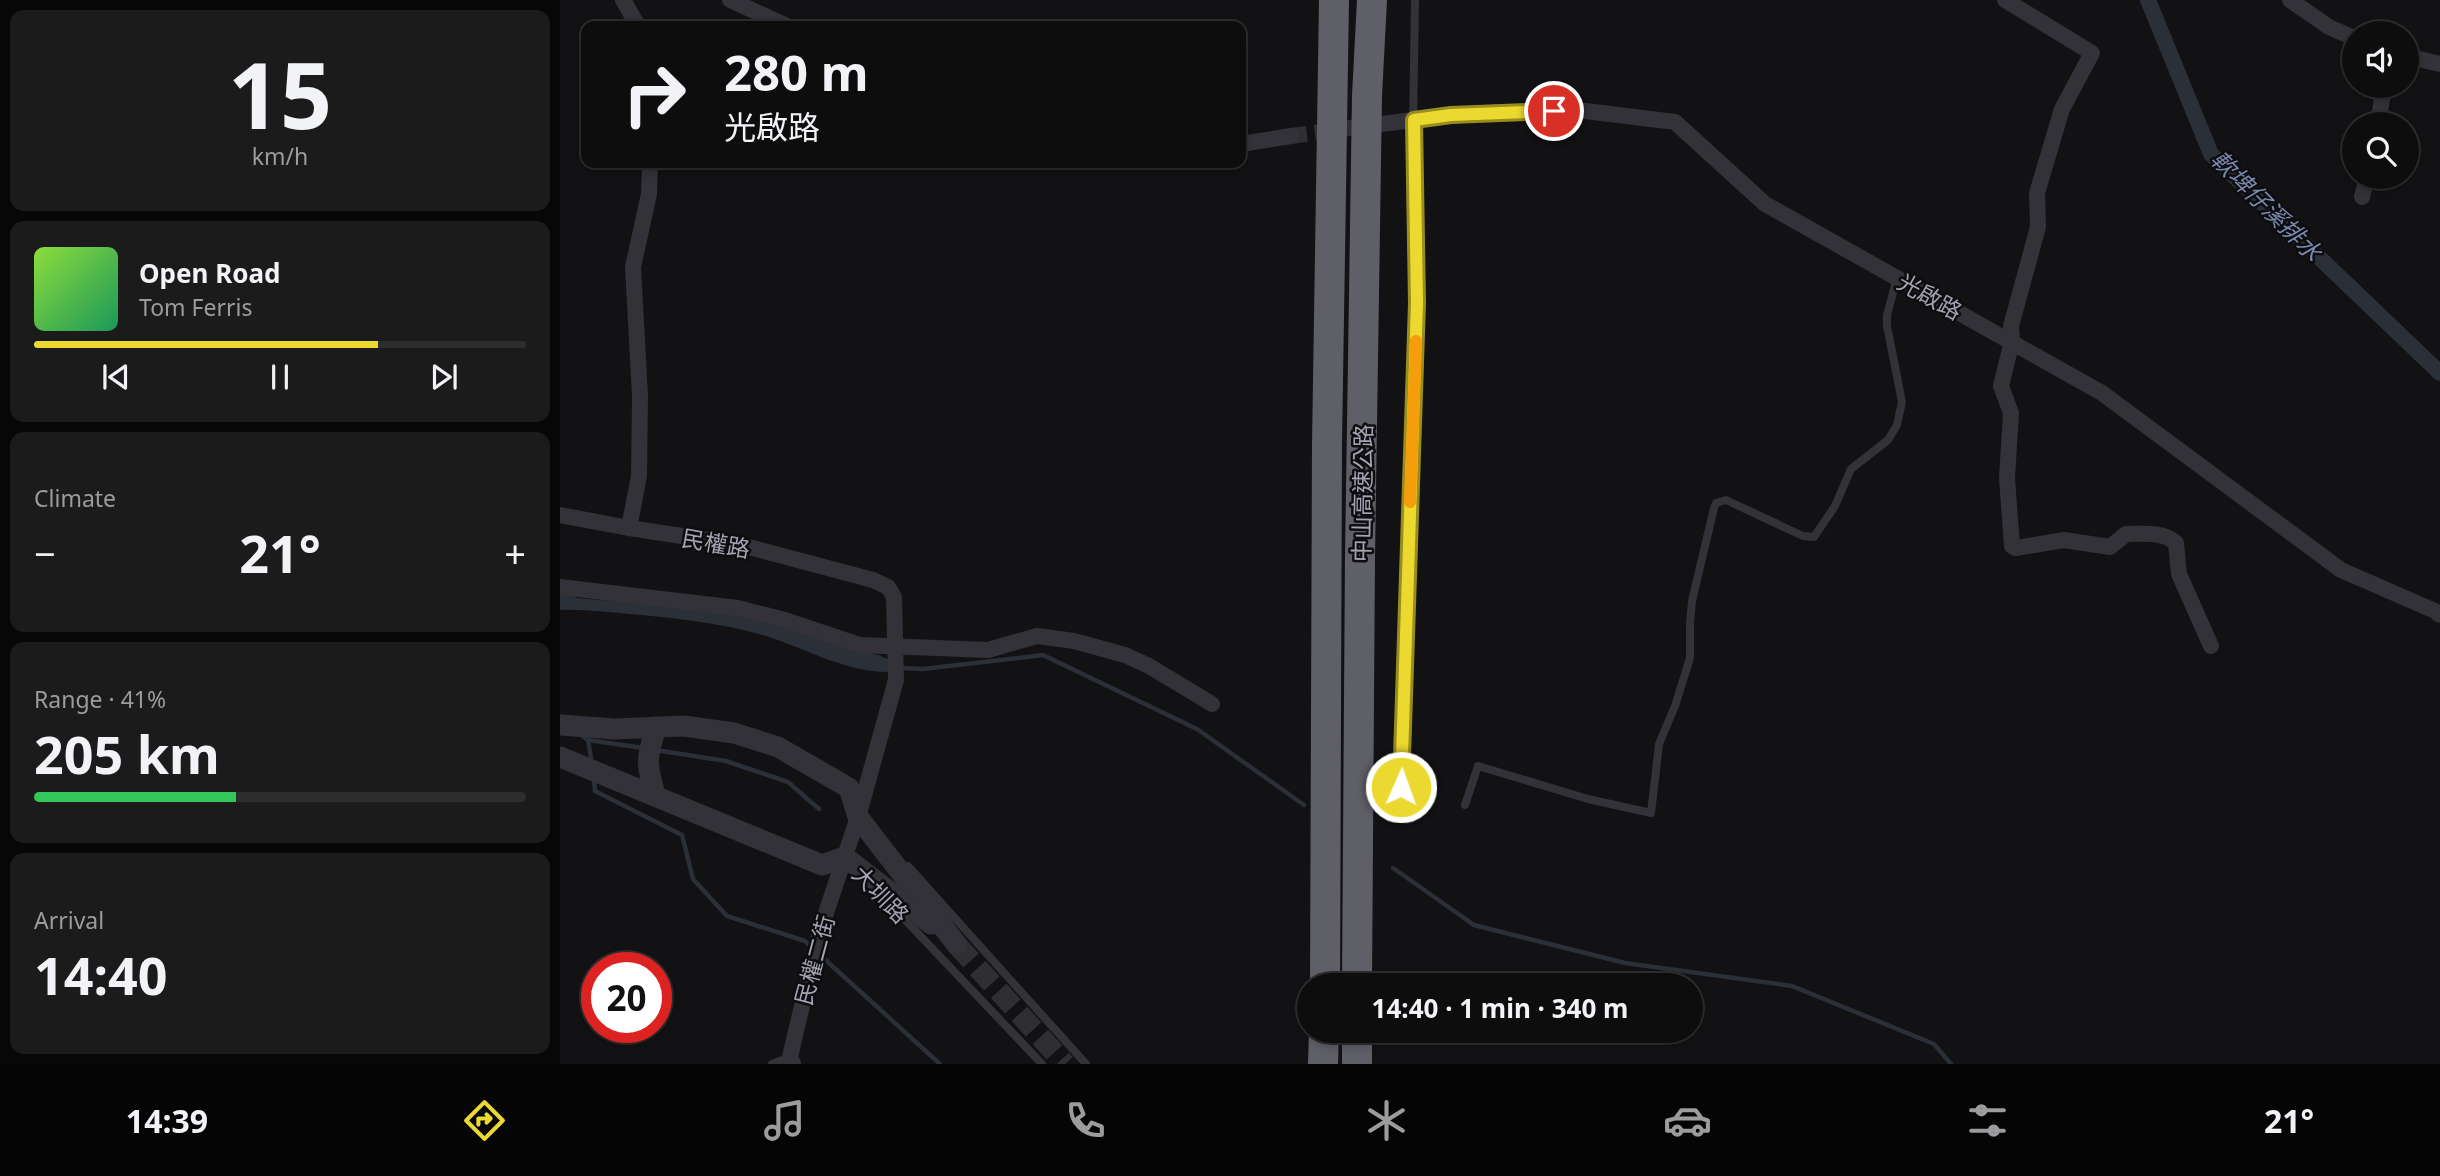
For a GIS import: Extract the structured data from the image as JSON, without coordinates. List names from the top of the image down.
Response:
{
  "streets": {
    "highway": ["中山高速公路"],
    "street": [
      "光啟路",
      "民權路",
      "大圳路",
      "民權二街"
    ]
  },
  "crossings": [
    ["民權路", "大圳路"],
    ["民權路", "民權二街"],
    ["大圳路", "民權二街"]
  ],
  "water": ["軟埤仔溪排水"],
  "page": {
    "tile": [
      ["15", "km/h"],
      "Climate",
      ["Range · 41%", "205 km"],
      ["Arrival", "14:40"]
    ],
    "turn": ["280 m", "光啟路"],
    "song": ["Open Road", "Tom Ferris"],
    "heat": ["−", "21°", "+"],
    "limit": "20",
    "trip": "14:40 · 1 min · 340 m",
    "tabs": ["14:39", "21°"]
  }
}
